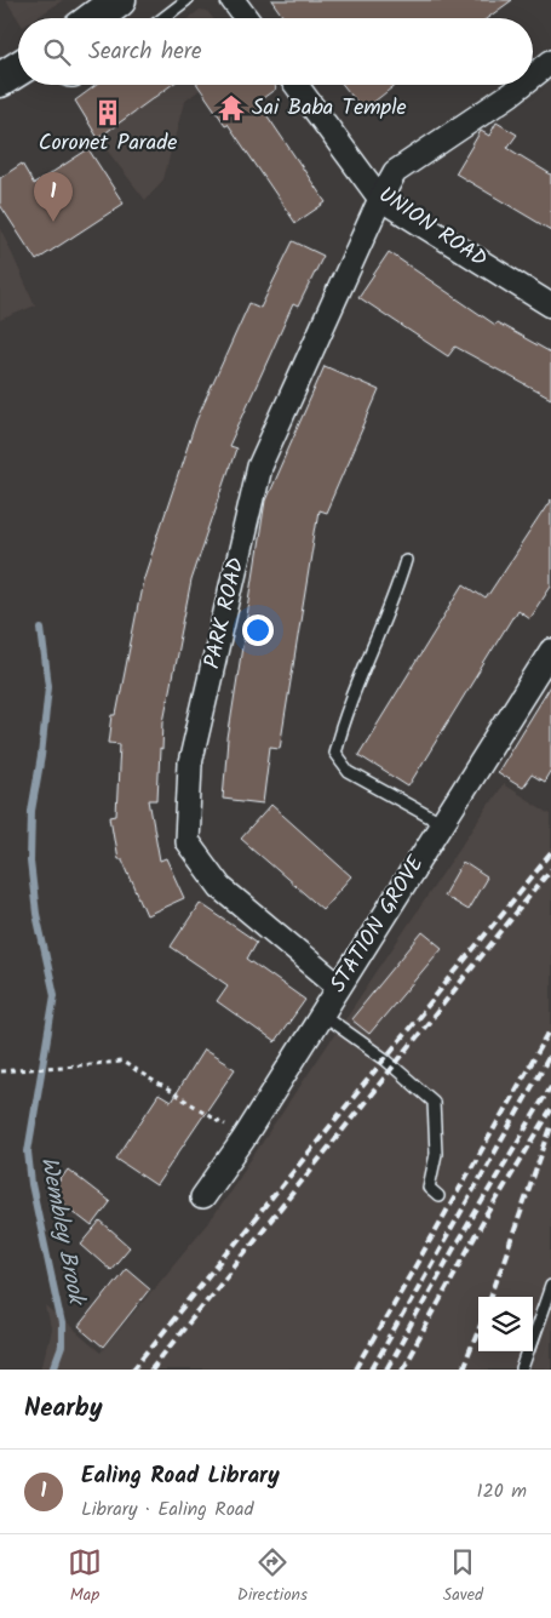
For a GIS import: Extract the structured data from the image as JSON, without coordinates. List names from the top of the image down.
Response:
{
  "streets": {
    "street": ["UNION ROAD", "PARK ROAD", "STATION GROVE"]
  },
  "crossings": [
    ["UNION ROAD", "PARK ROAD"],
    ["PARK ROAD", "STATION GROVE"]
  ],
  "water": ["Wembley Brook"],
  "places": {
    "temple": ["Sai Baba Temple"],
    "building": ["Coronet Parade"]
  },
  "page": {
    "search": "Search here",
    "pins": "1",
    "heading": "Nearby",
    "list": [
      {
        "mark": "1",
        "name": "Ealing Road Library",
        "note": "Library · Ealing Road",
        "value": "120 m"
      }
    ],
    "nav": ["Map", "Directions", "Saved"]
  }
}
